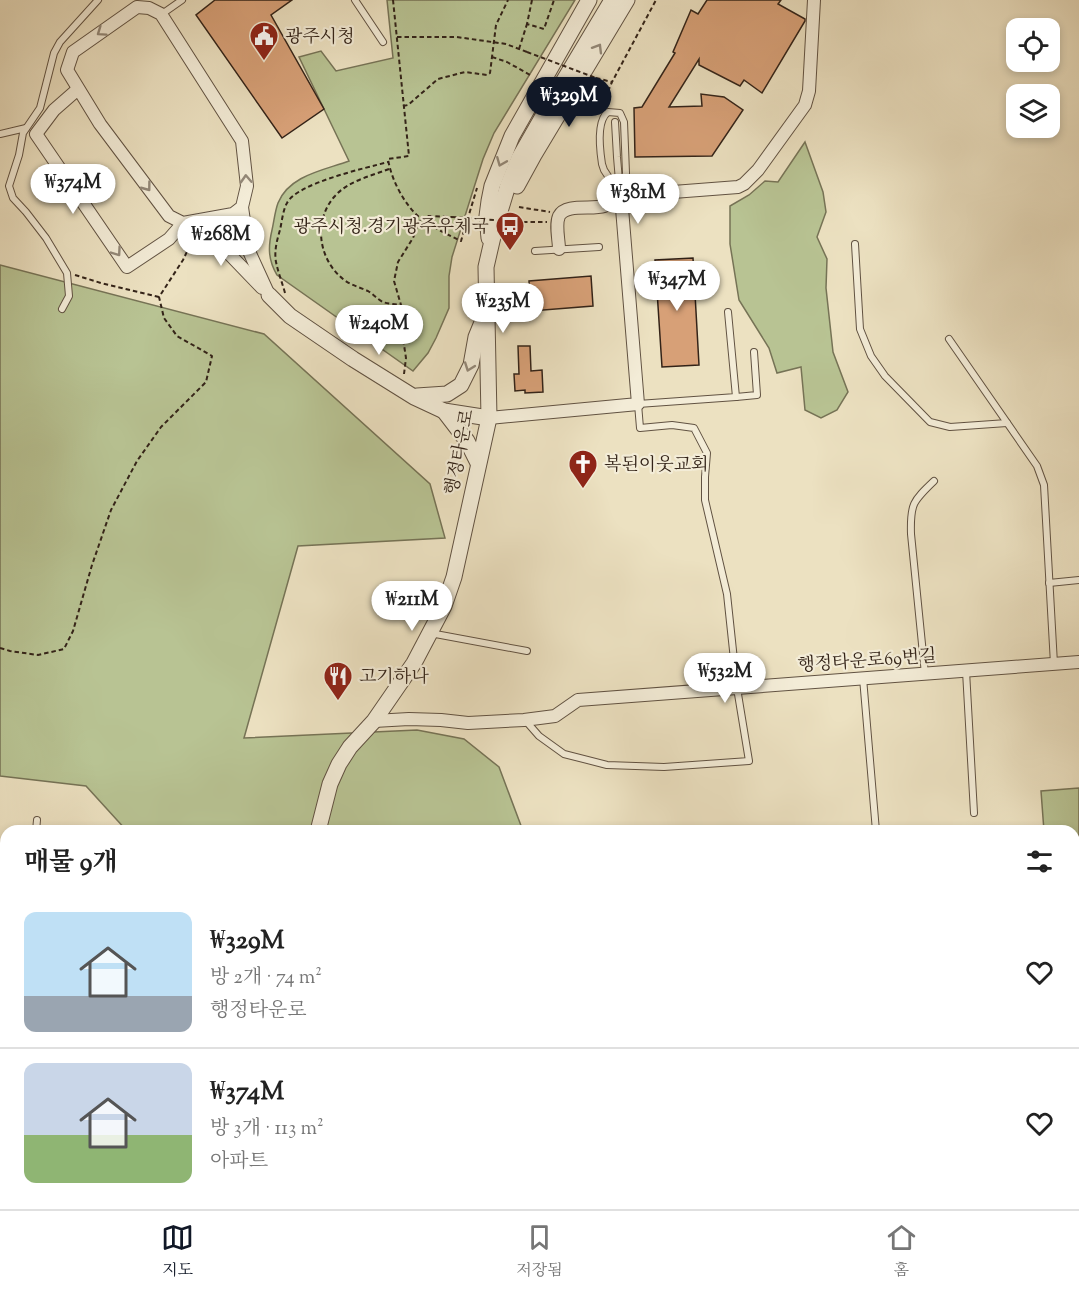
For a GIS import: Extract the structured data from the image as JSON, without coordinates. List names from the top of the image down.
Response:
{
  "streets": {
    "street": ["행정타운로", "행정타운로69번길"]
  },
  "crossings": [
    ["행정타운로", "행정타운로69번길"]
  ],
  "places": {
    "public building": ["광주시청"],
    "bus stop": ["광주시청.경기광주우체국"],
    "church": ["복된이웃교회"],
    "restaurant": ["고기하나"]
  },
  "page": {
    "price": [
      "₩329M",
      "₩374M",
      "₩381M",
      "₩268M",
      "₩347M",
      "₩235M",
      "₩240M",
      "₩211M",
      "₩532M"
    ],
    "heading": "매물 9개",
    "list": [
      {
        "name": "₩329M",
        "note": "방 2개 · 74 m² · 행정타운로"
      },
      {
        "name": "₩374M",
        "note": "방 3개 · 113 m² · 아파트"
      }
    ],
    "tabs": ["지도", "저장됨", "홈"]
  }
}
